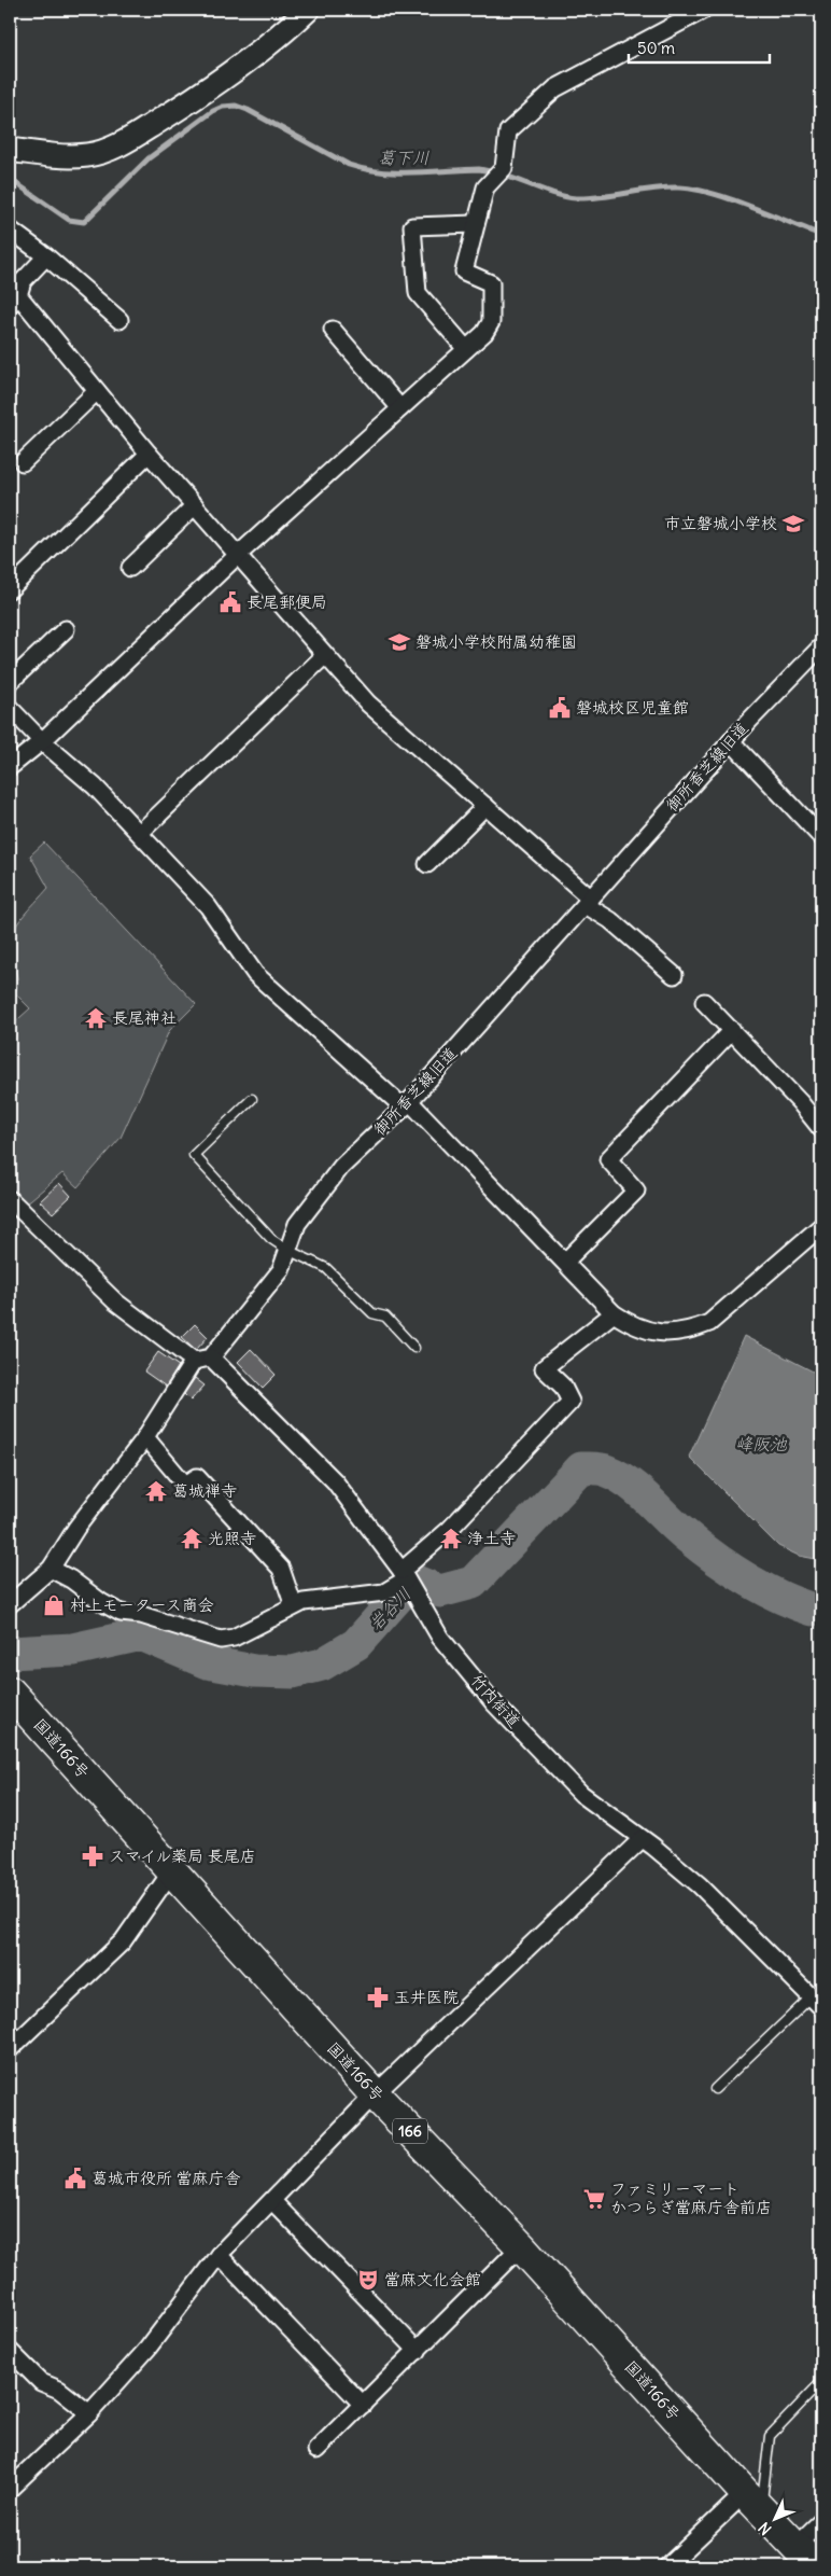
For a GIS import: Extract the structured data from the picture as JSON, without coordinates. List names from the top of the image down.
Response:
{
  "streets": {
    "highway": ["国道166号", "166"],
    "street": ["御所香芝線旧道", "竹内街道"]
  },
  "crossings": [
    ["御所香芝線旧道", "竹内街道"]
  ],
  "water": ["葛下川", "峰阪池", "岩谷川"],
  "places": {
    "school or university": ["市立磐城小学校", "磐城小学校附属幼稚園"],
    "public building": ["長尾郵便局", "磐城校区児童館", "葛城市役所 當麻庁舎"],
    "temple": [
      "長尾神社",
      "葛城禅寺",
      "光照寺",
      "浄土寺"
    ],
    "shop": ["村上モータース商会"],
    "pharmacy": ["スマイル薬局 長尾店", "玉井医院"],
    "supermarket": ["ファミリーマート かつらぎ當麻庁舎前店"],
    "theatre": ["當麻文化会館"]
  },
  "scale_bar": "50 m",
  "north": "bottom left"
}
